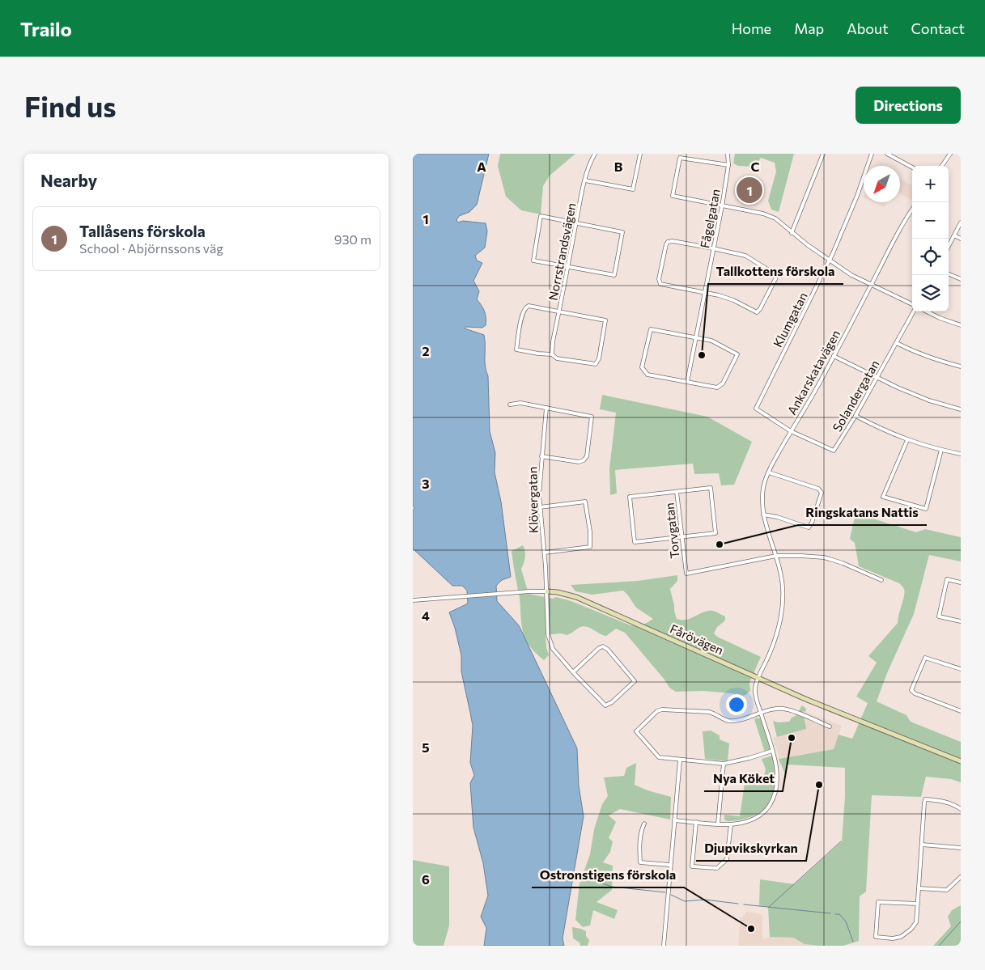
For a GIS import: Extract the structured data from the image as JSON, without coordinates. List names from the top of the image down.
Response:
{
  "streets": {
    "street": [
      "Fågelgatan",
      "Norrstrandsvägen",
      "Klumgatan",
      "Ankarskatavägen",
      "Solandergatan",
      "Klövergatan",
      "Torvgatan",
      "Fårövägen"
    ]
  },
  "crossings": [
    ["Klumgatan", "Ankarskatavägen"],
    ["Klumgatan", "Solandergatan"],
    ["Ankarskatavägen", "Solandergatan"],
    ["Ankarskatavägen", "Torvgatan"],
    ["Ankarskatavägen", "Fårövägen"],
    ["Klövergatan", "Fårövägen"]
  ],
  "places": [
    "Tallkottens förskola",
    "Ringskatans Nattis",
    "Nya Köket",
    "Djupvikskyrkan",
    "Ostronstigens förskola"
  ],
  "north": "bottom left",
  "page": {
    "header": "Trailo",
    "nav": [
      "Home",
      "Map",
      "About",
      "Contact"
    ],
    "buttons": "Directions",
    "title": "Find us",
    "heading": "Nearby",
    "map_buttons": ["+", "−"],
    "pins": "1",
    "list": [
      {
        "mark": "1",
        "name": "Tallåsens förskola",
        "note": "School · Abjörnssons väg",
        "value": "930 m"
      }
    ]
  },
  "grid": {
    "columns": ["A", "B", "C"],
    "rows": [
      "1",
      "2",
      "3",
      "4",
      "5",
      "6"
    ]
  }
}
